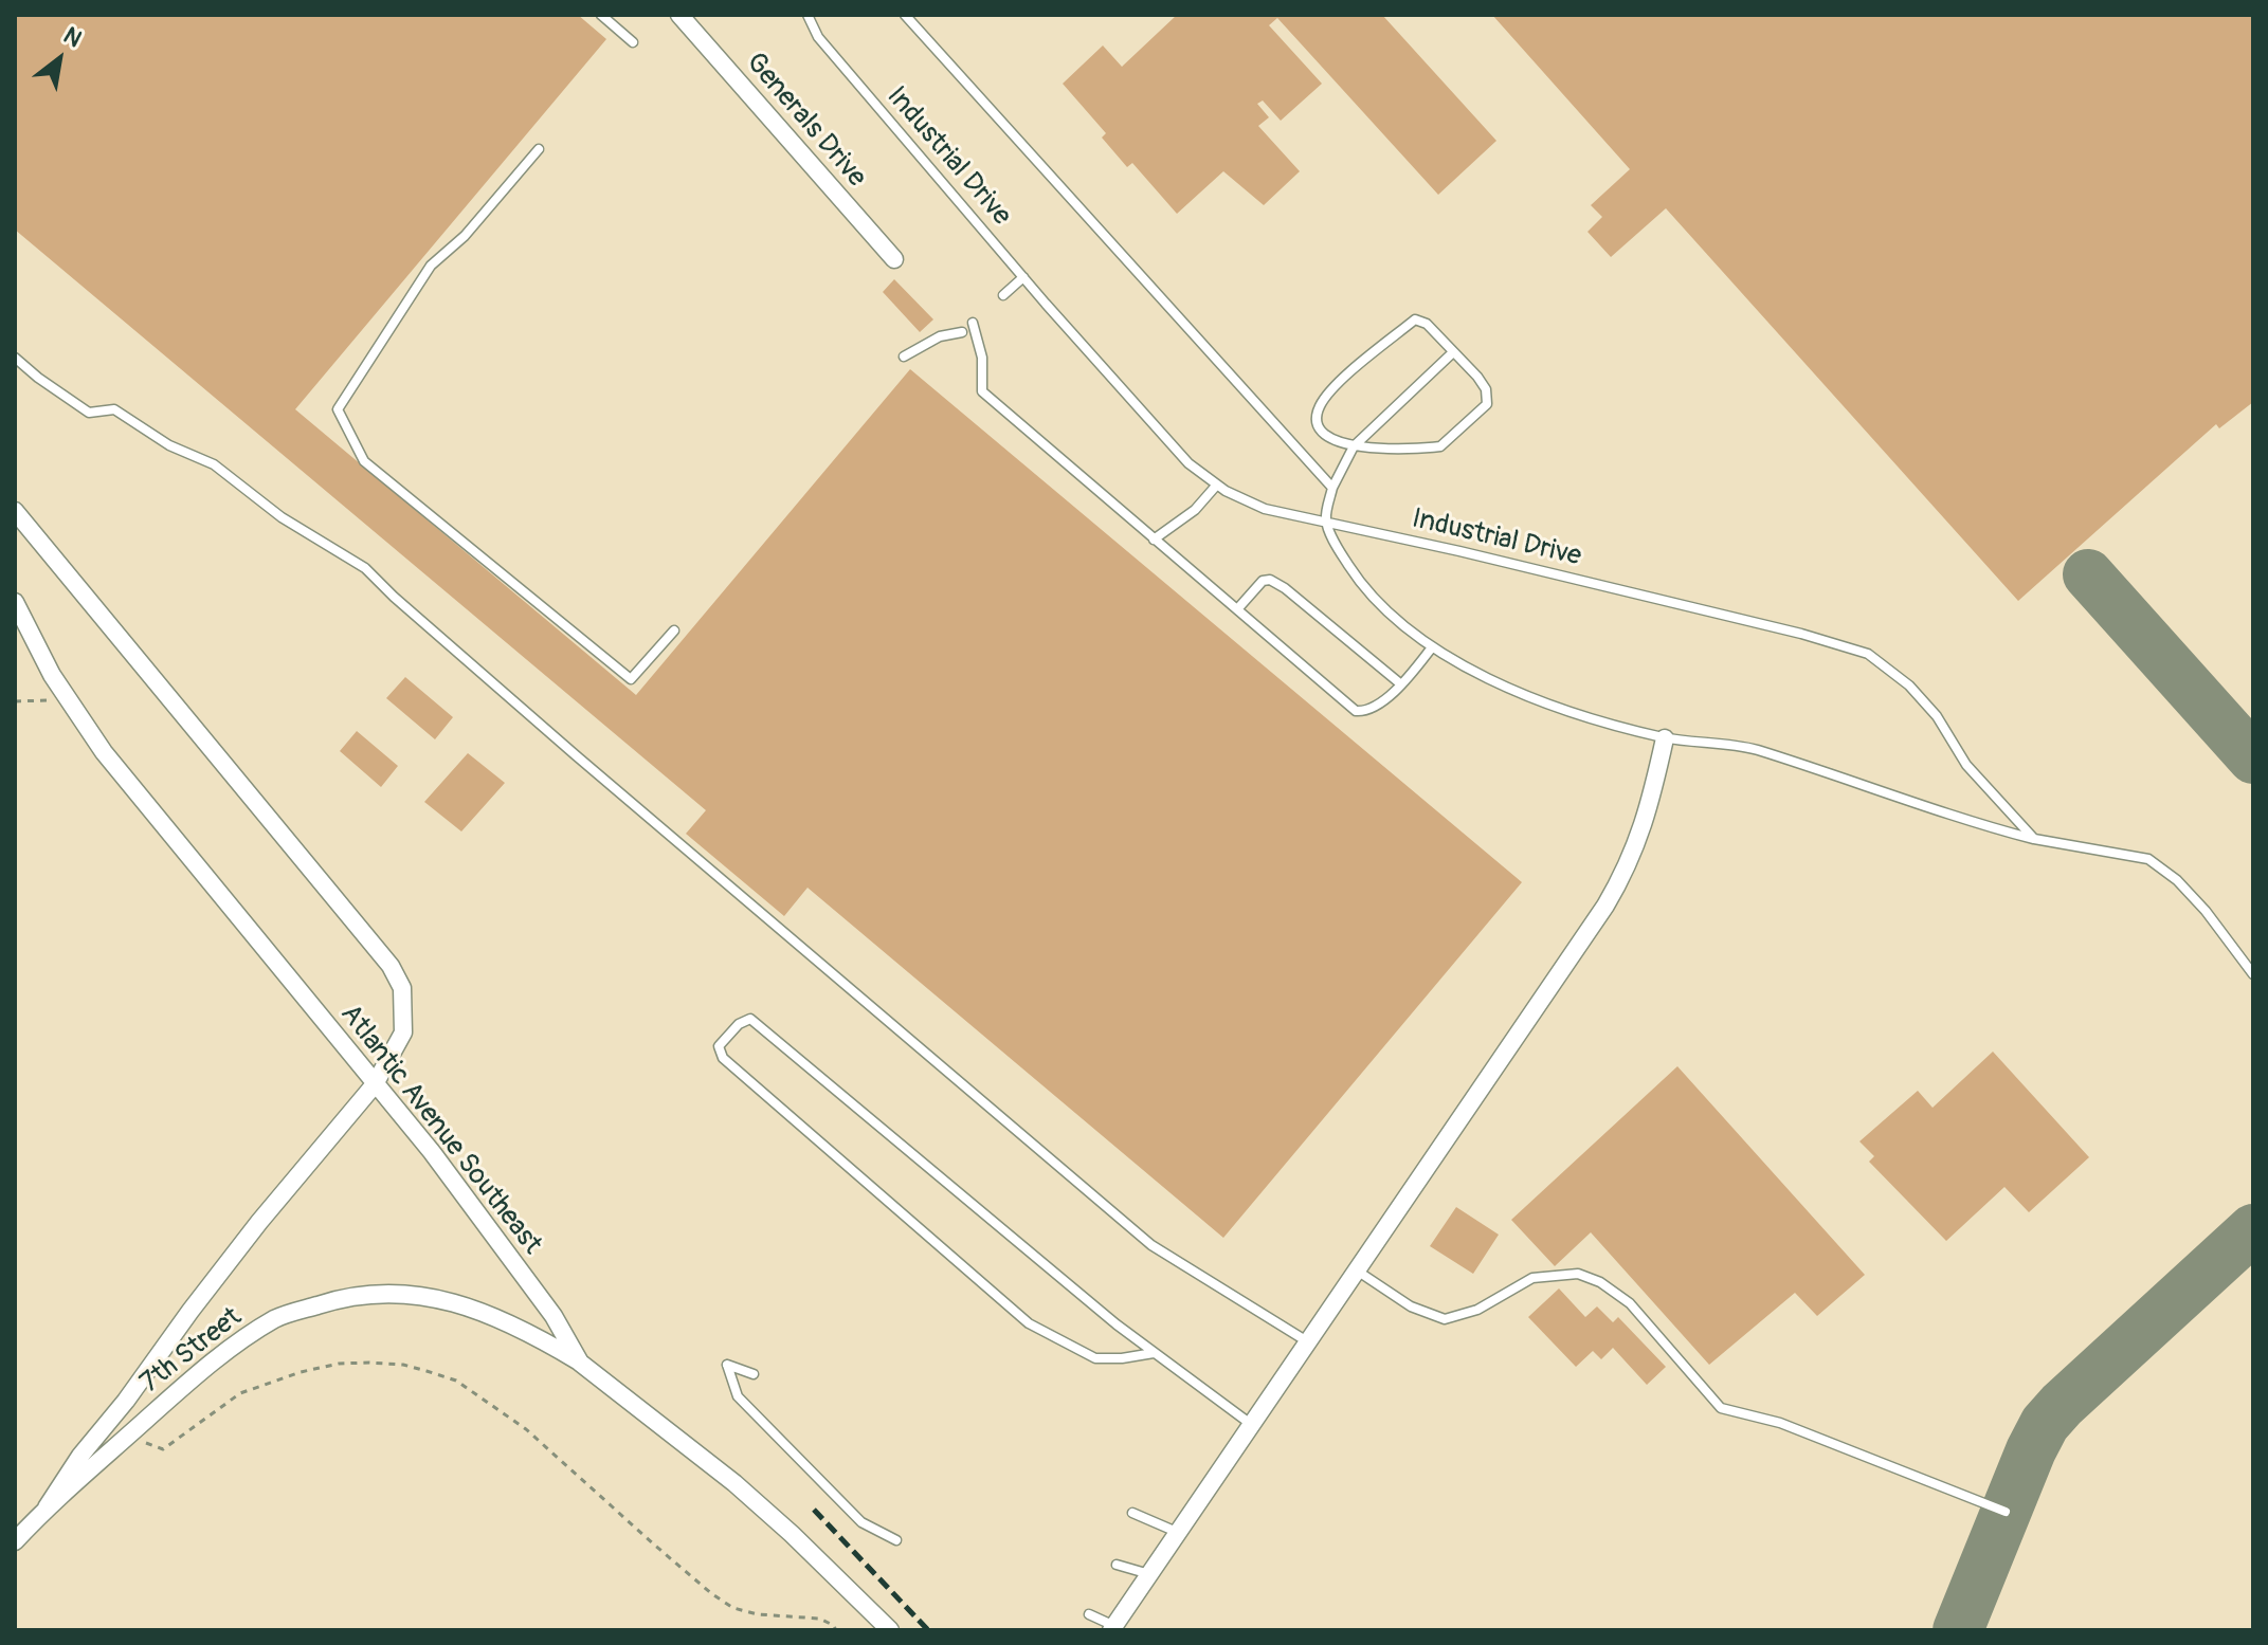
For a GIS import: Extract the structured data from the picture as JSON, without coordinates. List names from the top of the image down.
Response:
{
  "streets": {
    "street": ["Generals Drive", "Atlantic Avenue Southeast", "7th Street"],
    "lane": ["Industrial Drive"]
  },
  "crossings": [
    ["Atlantic Avenue Southeast", "7th Street"]
  ],
  "north": "top right"
}
